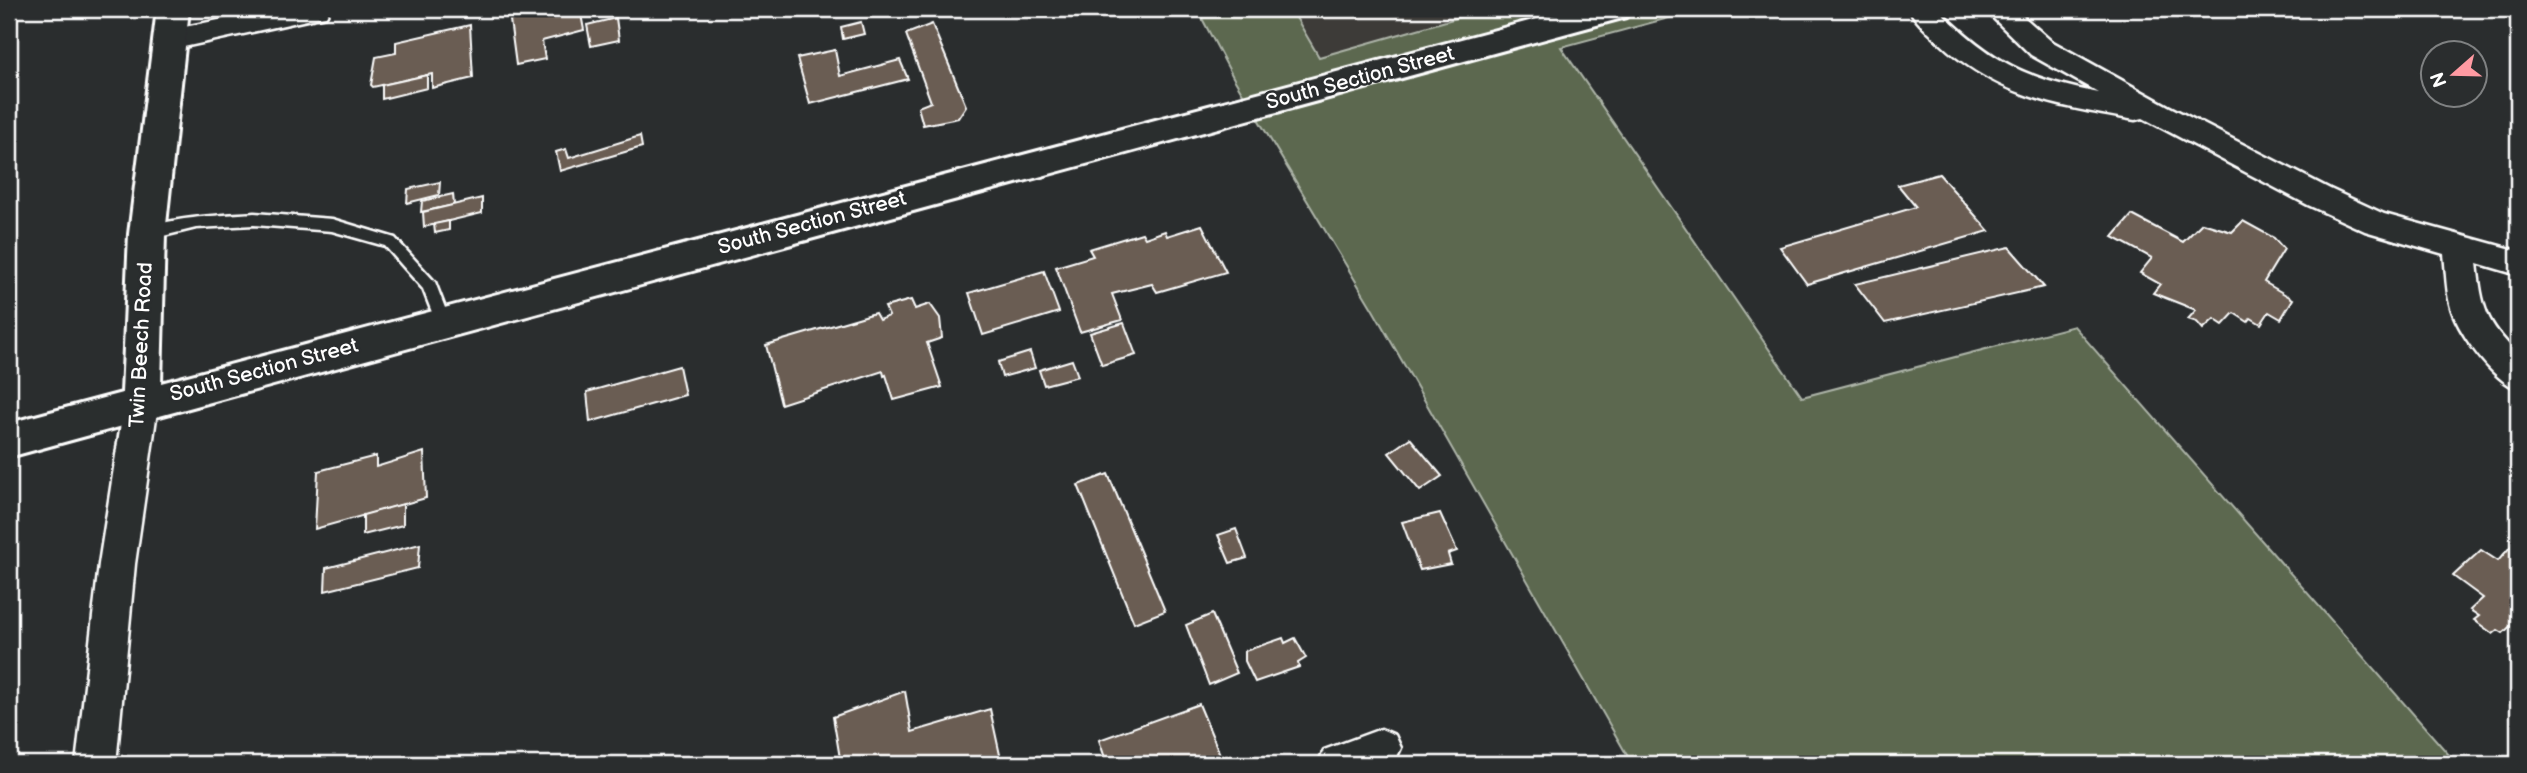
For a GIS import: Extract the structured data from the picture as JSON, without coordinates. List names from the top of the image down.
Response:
{
  "streets": {
    "street": ["South Section Street", "Twin Beech Road"]
  },
  "crossings": [
    ["South Section Street", "Twin Beech Road"]
  ],
  "north": "left"
}
